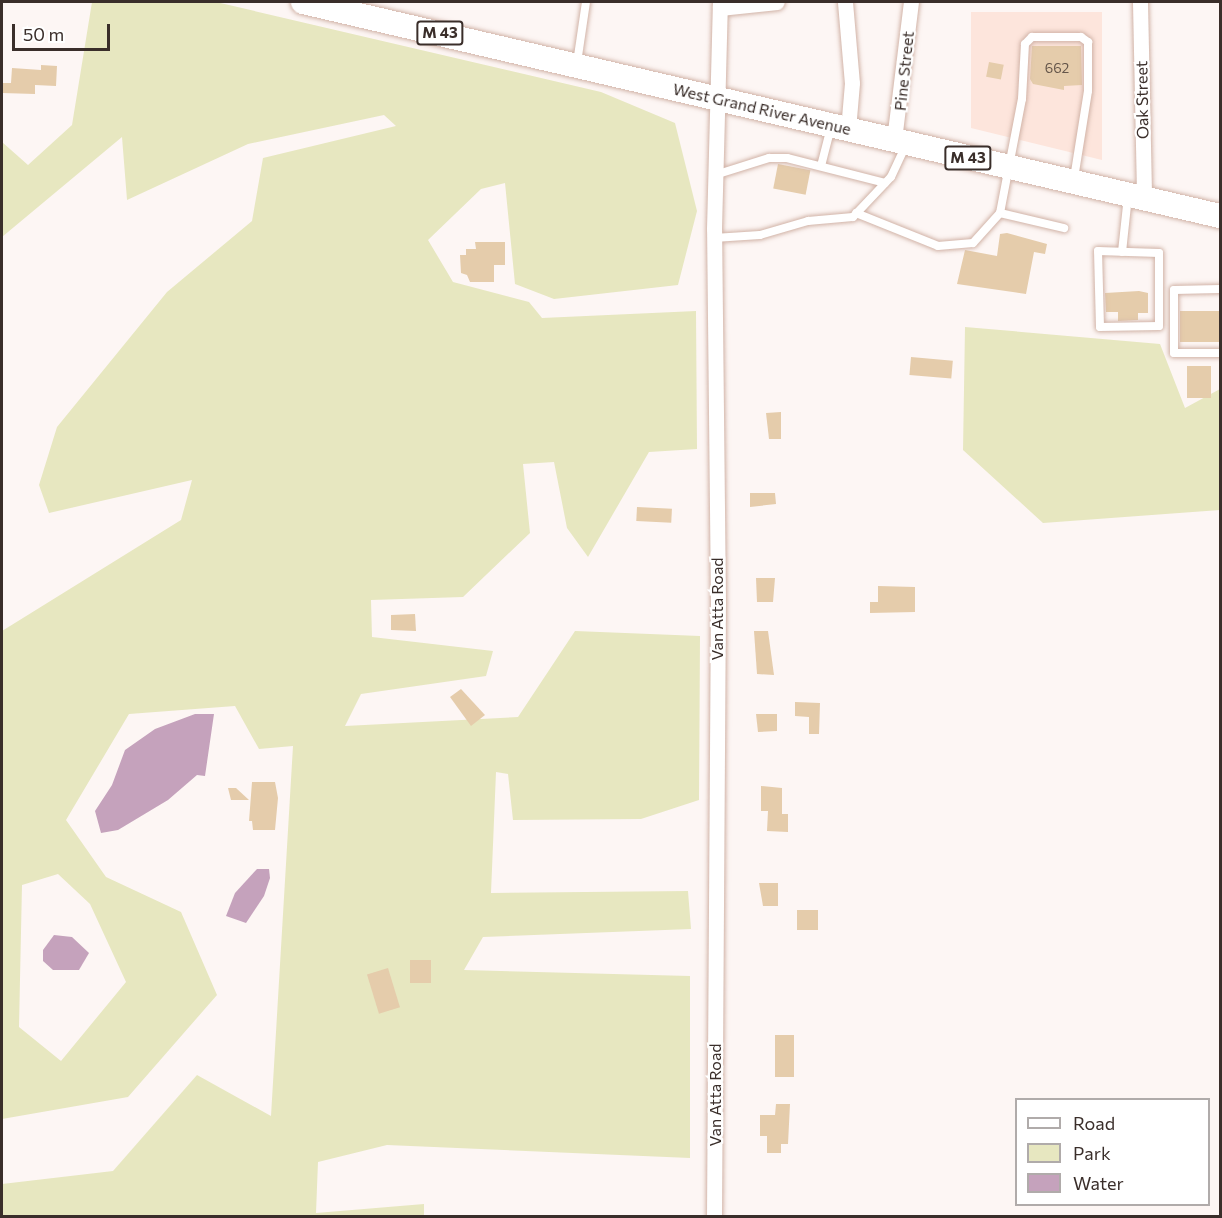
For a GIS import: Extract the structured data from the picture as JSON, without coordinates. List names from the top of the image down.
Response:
{
  "streets": {
    "main road": ["M 43", "West Grand River Avenue"],
    "street": ["Pine Street", "Oak Street", "Van Atta Road"]
  },
  "crossings": [
    ["Pine Street", "West Grand River Avenue"],
    ["Oak Street", "West Grand River Avenue"],
    ["West Grand River Avenue", "Van Atta Road"]
  ],
  "house_numbers": ["662"],
  "legend": ["Road", "Park", "Water"],
  "scale_bar": "50 m"
}
